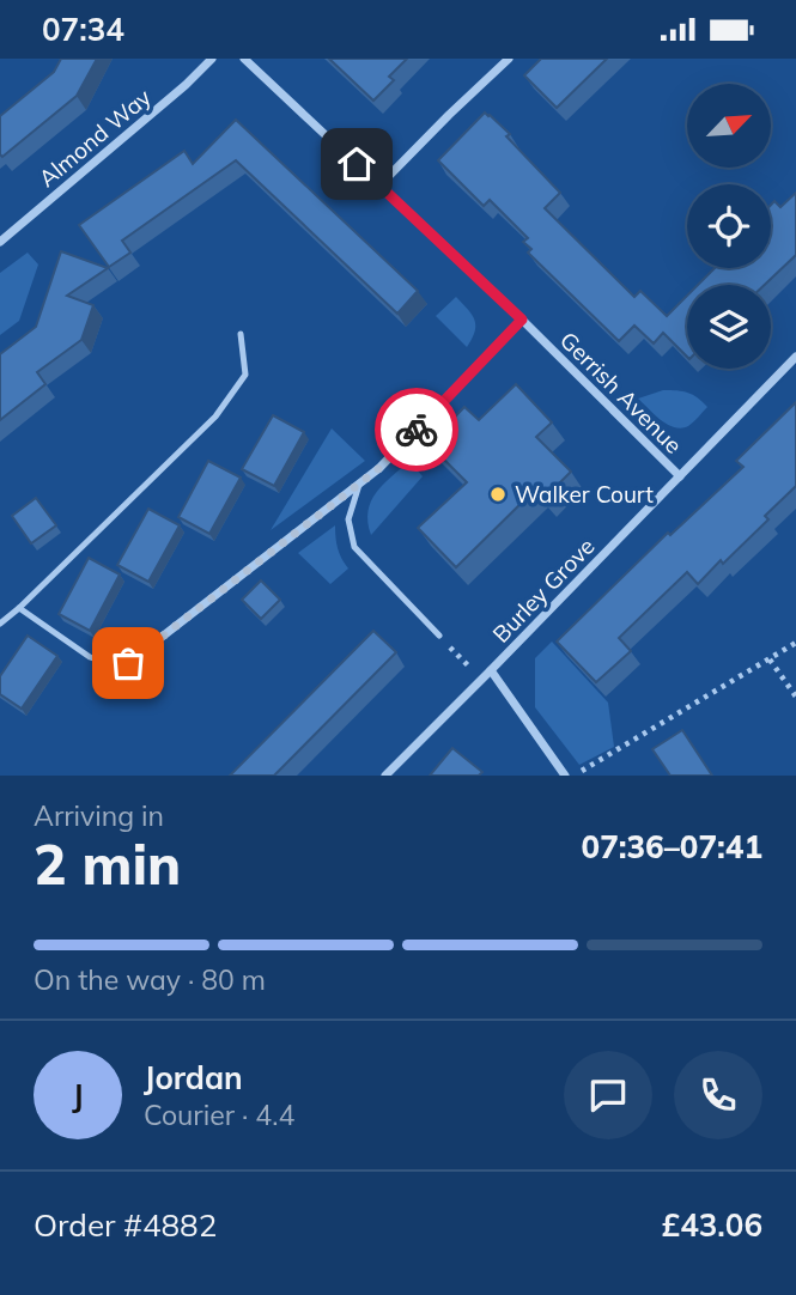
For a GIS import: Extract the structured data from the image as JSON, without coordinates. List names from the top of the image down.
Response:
{
  "streets": {
    "street": ["Almond Way", "Gerrish Avenue", "Burley Grove"]
  },
  "crossings": [
    ["Gerrish Avenue", "Burley Grove"]
  ],
  "places": ["Walker Court"],
  "north": "top right",
  "page": {
    "status": "07:34",
    "heading": ["2 min", "Arriving in", "07:36–07:41"],
    "panel": [
      "Jordan",
      "Courier · 4.4",
      "Order #4882",
      "£43.06"
    ],
    "bar": "On the way · 80 m",
    "round": "J"
  }
}
